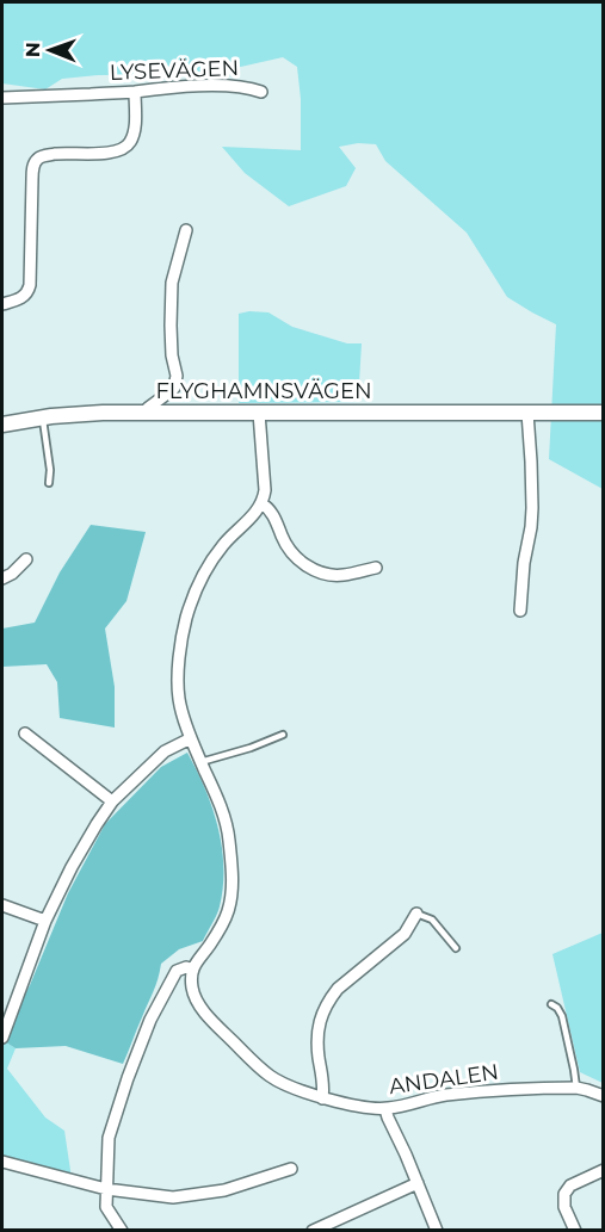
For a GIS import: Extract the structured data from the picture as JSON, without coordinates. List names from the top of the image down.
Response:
{
  "streets": {
    "street": ["LYSEVÄGEN", "FLYGHAMNSVÄGEN", "ANDALEN"]
  },
  "north": "left"
}
